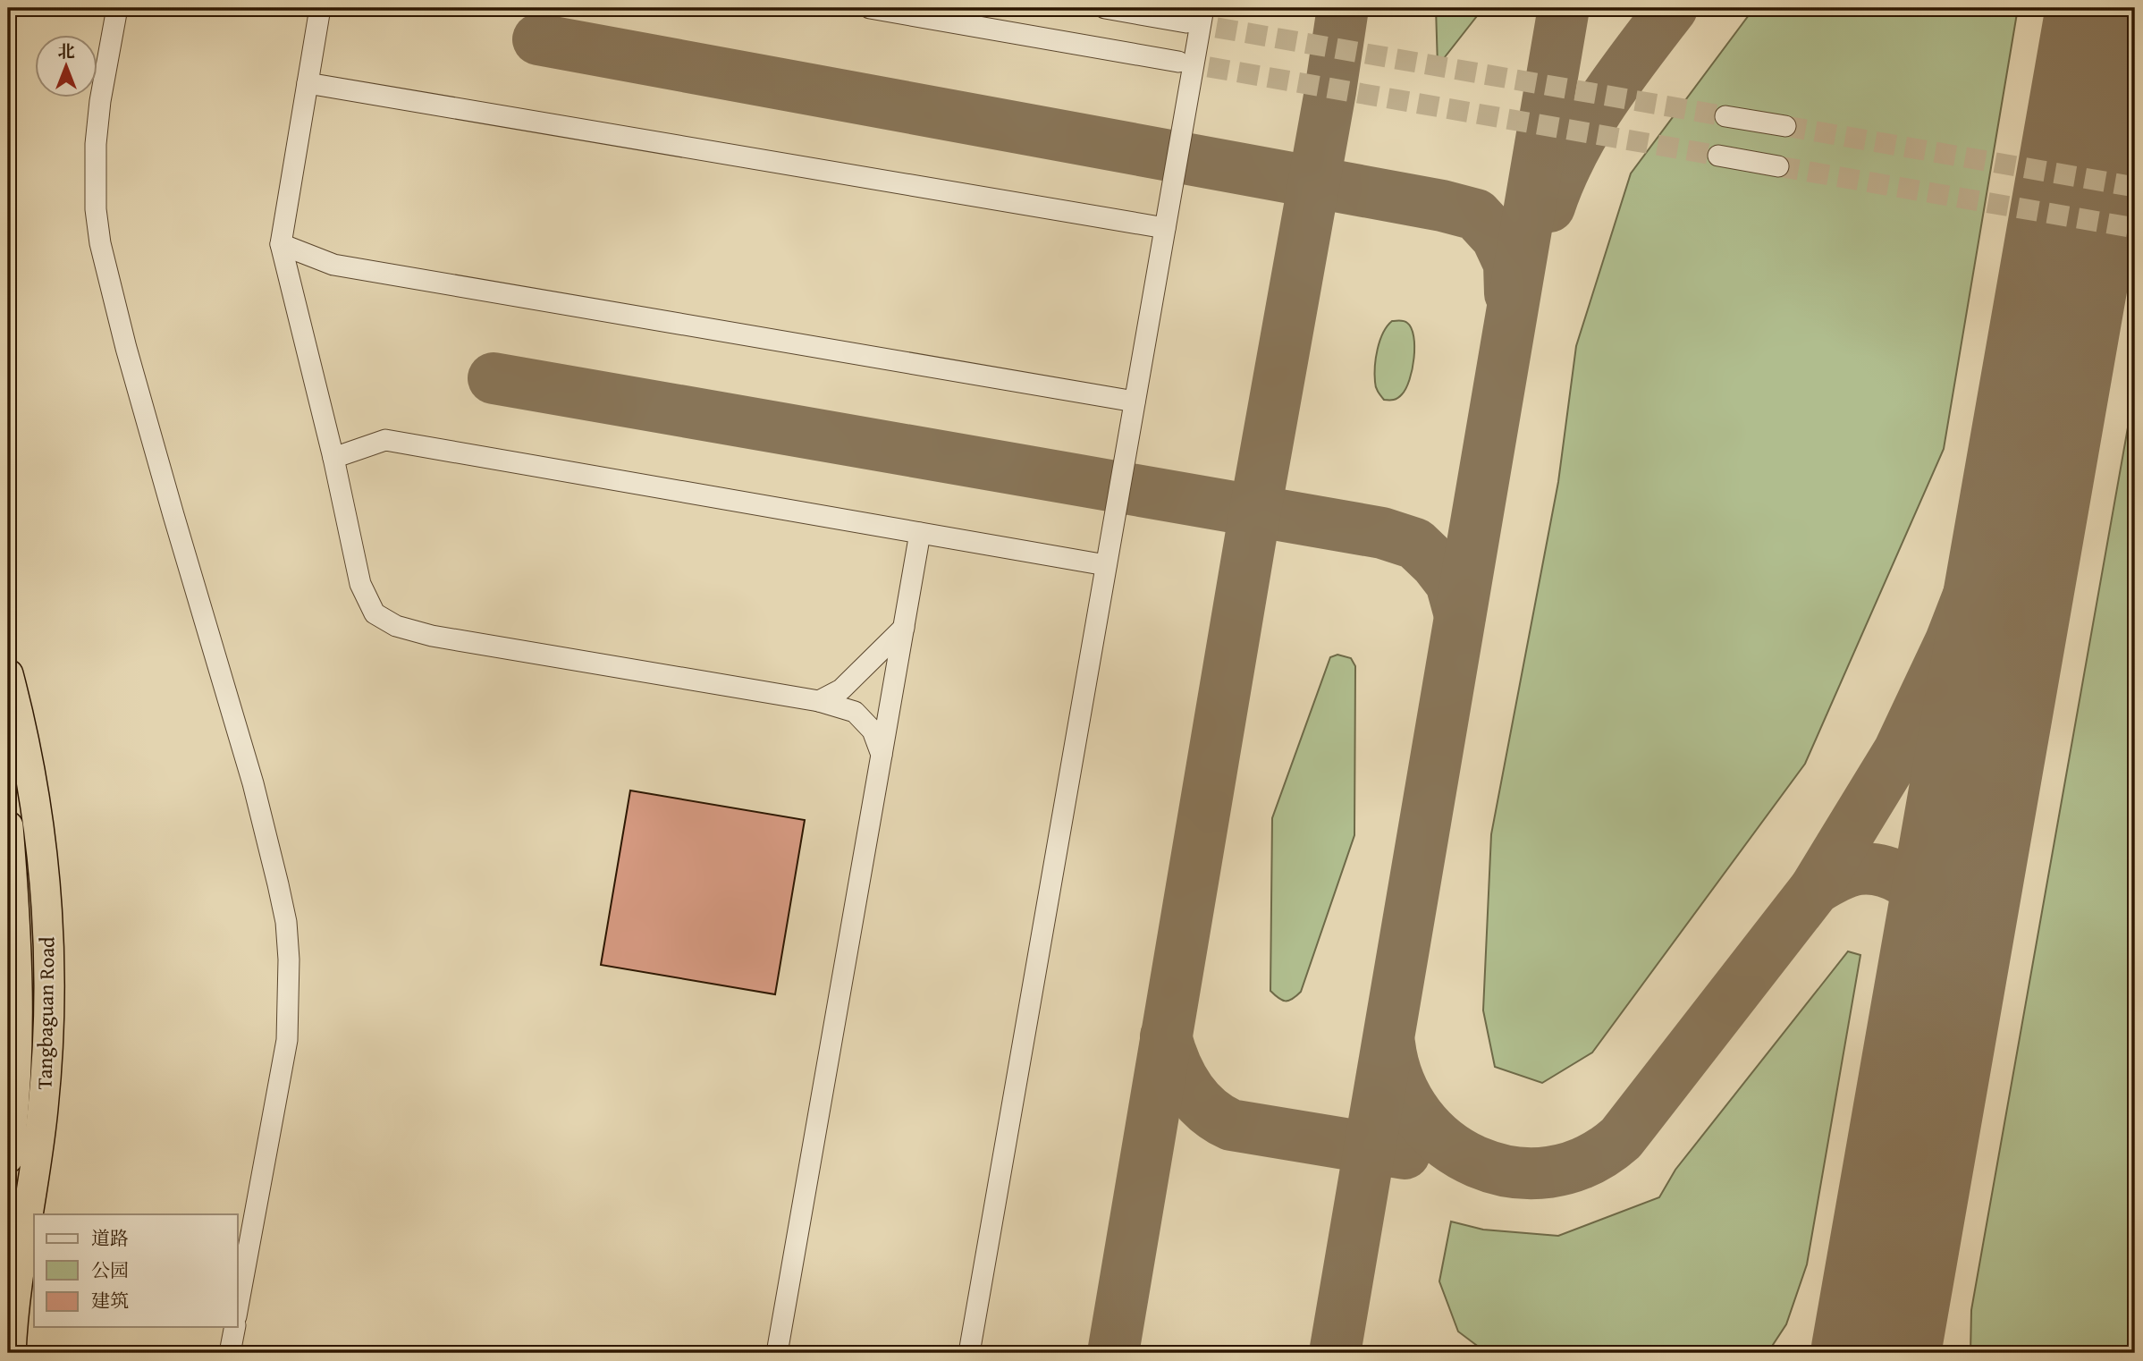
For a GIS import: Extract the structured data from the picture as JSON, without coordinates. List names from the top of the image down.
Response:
{
  "streets": {
    "highway": ["Tangbaguan Road"]
  },
  "legend": ["道路", "公园", "建筑"],
  "north": "top"
}
